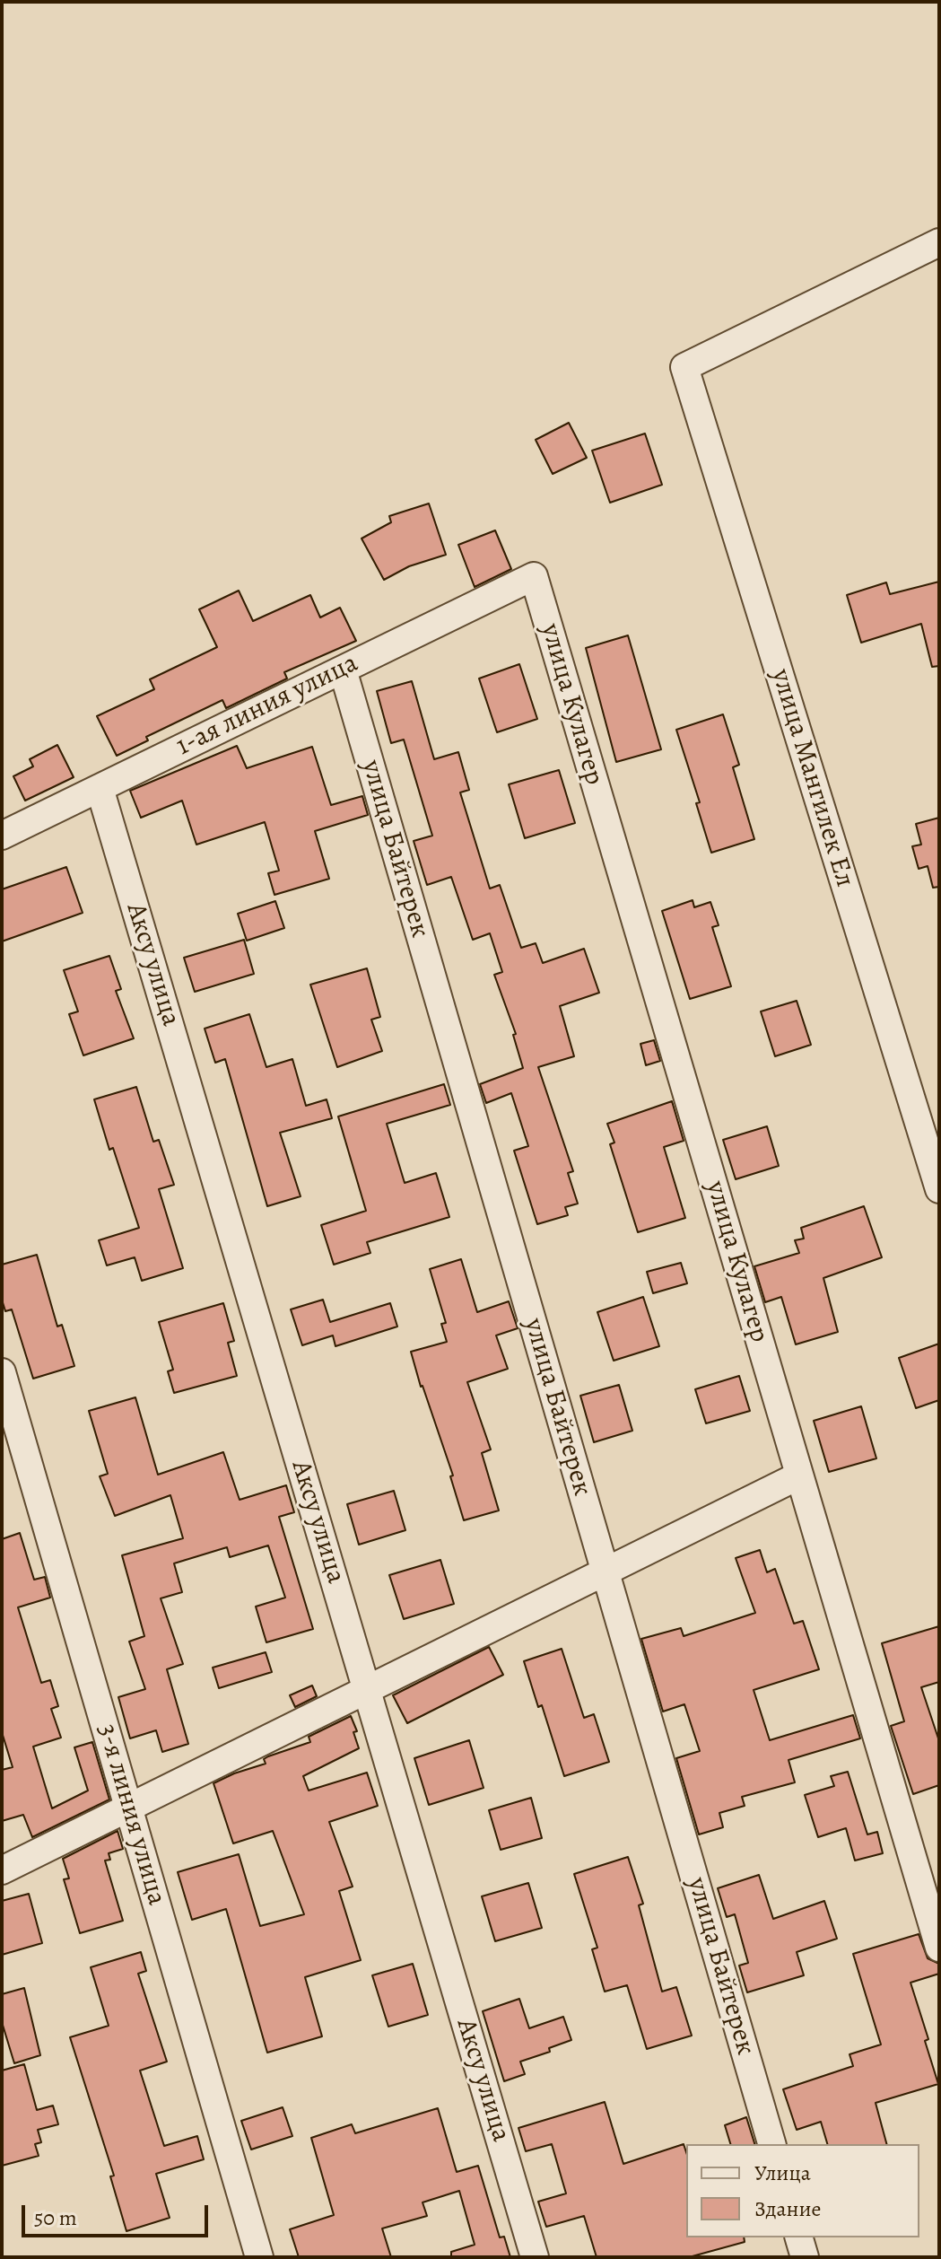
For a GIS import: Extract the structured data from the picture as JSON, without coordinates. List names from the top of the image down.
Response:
{
  "streets": {
    "street": [
      "улица Кулагер",
      "1-ая линия улица",
      "улица Мангилек Ел",
      "улица Байтерек",
      "Аксу улица",
      "3-я линия улица"
    ]
  },
  "crossings": [
    ["улица Кулагер", "1-ая линия улица"],
    ["1-ая линия улица", "улица Байтерек"],
    ["1-ая линия улица", "Аксу улица"]
  ],
  "legend": ["Улица", "Здание"],
  "scale_bar": "50 m"
}
